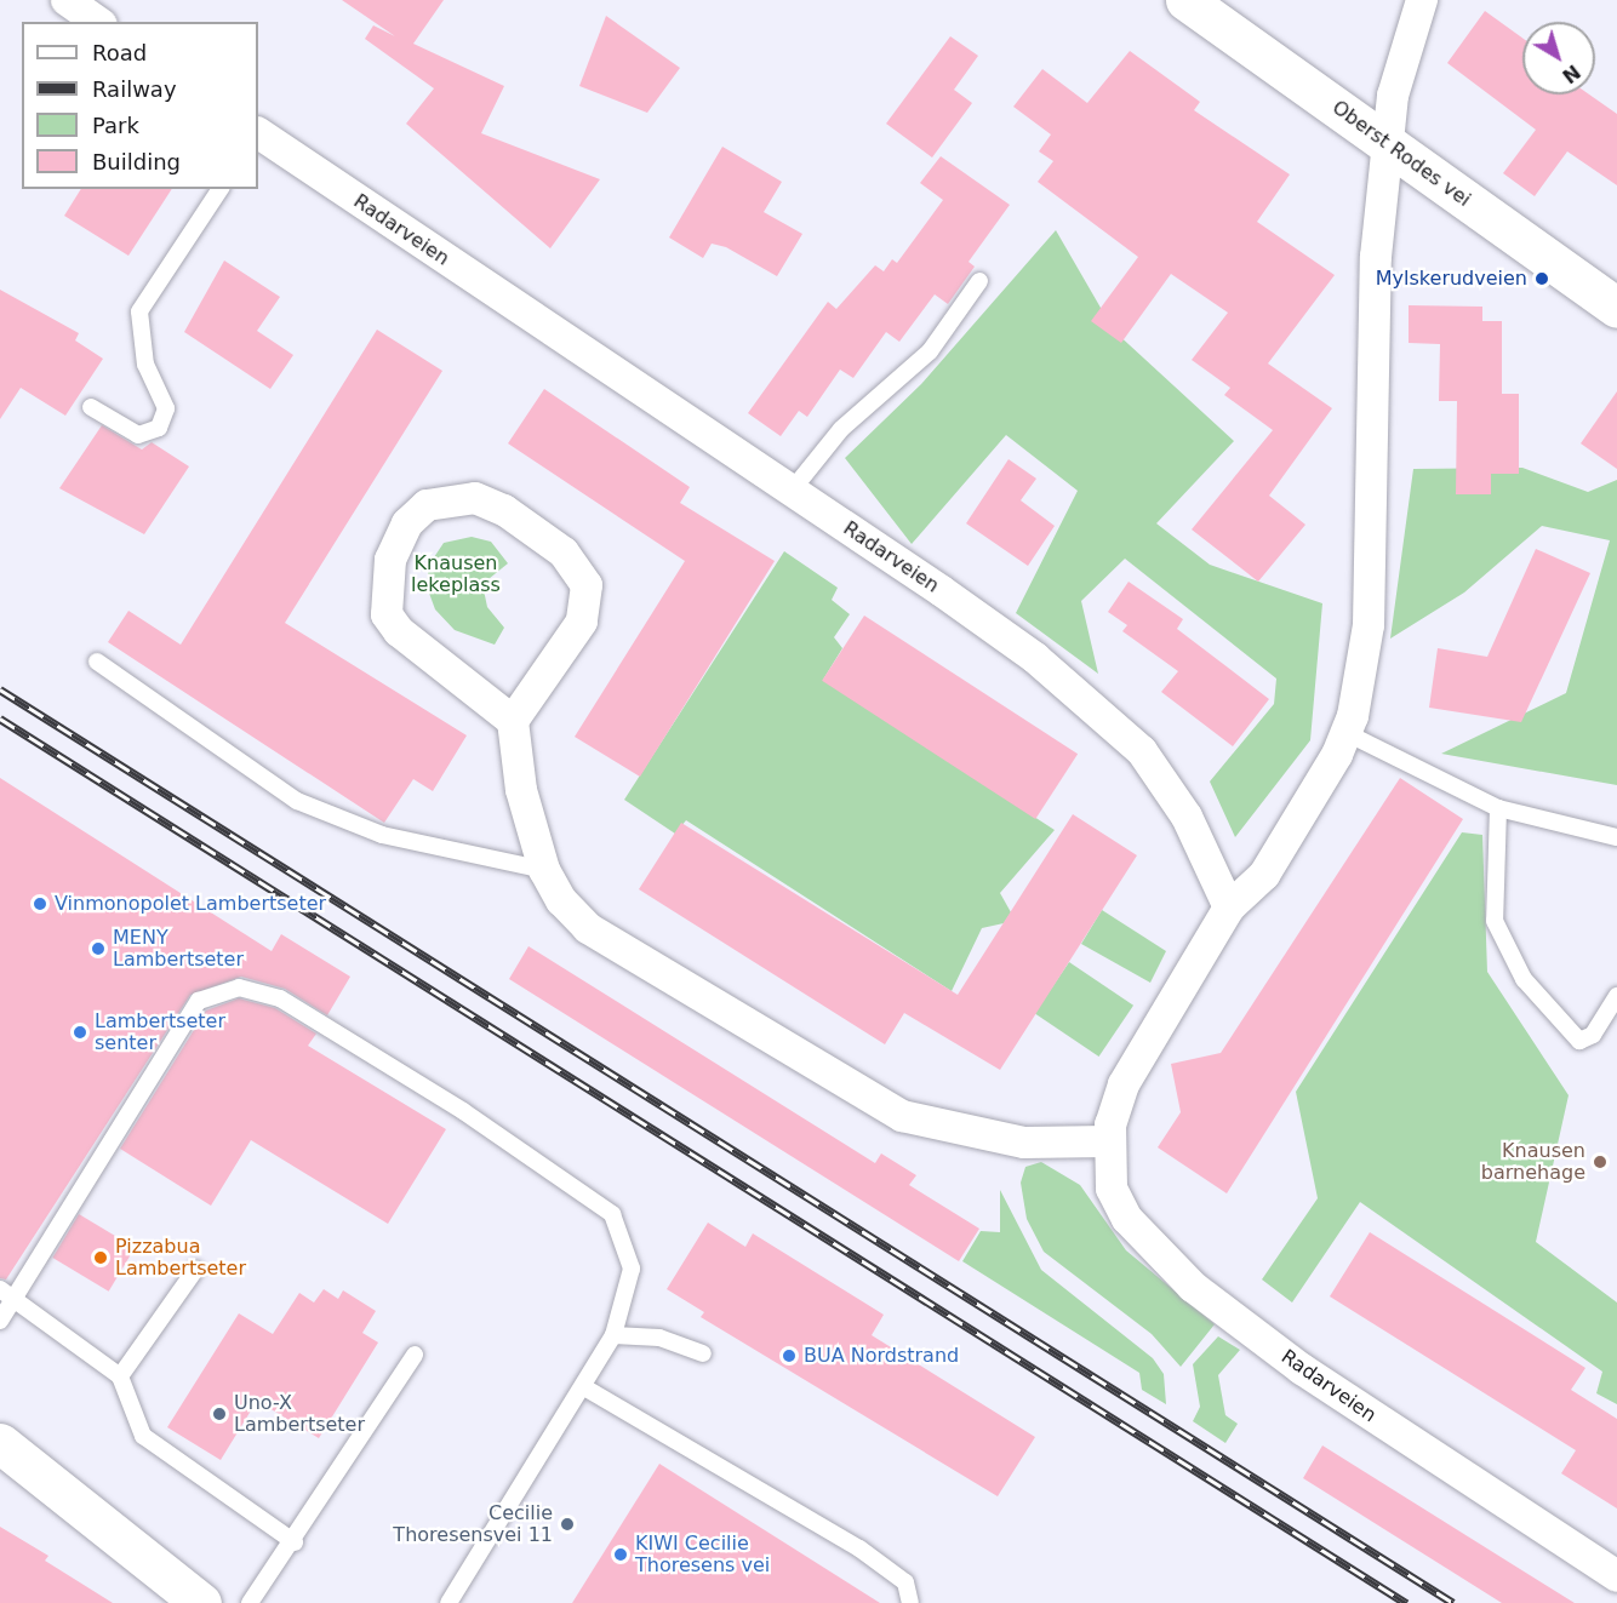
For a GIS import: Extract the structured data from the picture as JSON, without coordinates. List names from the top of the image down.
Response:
{
  "streets": {
    "street": ["Oberst Rodes vei", "Radarveien"]
  },
  "parks": ["Knausen lekeplass"],
  "places": [
    "Mylskerudveien",
    "Vinmonopolet Lambertseter",
    "MENY Lambertseter",
    "Lambertseter senter",
    "Knausen barnehage",
    "Pizzabua Lambertseter",
    "BUA Nordstrand",
    "Uno-X Lambertseter",
    "Cecilie Thoresensvei 11",
    "KIWI Cecilie Thoresens vei"
  ],
  "legend": [
    "Road",
    "Railway",
    "Park",
    "Building"
  ],
  "north": "bottom right"
}
